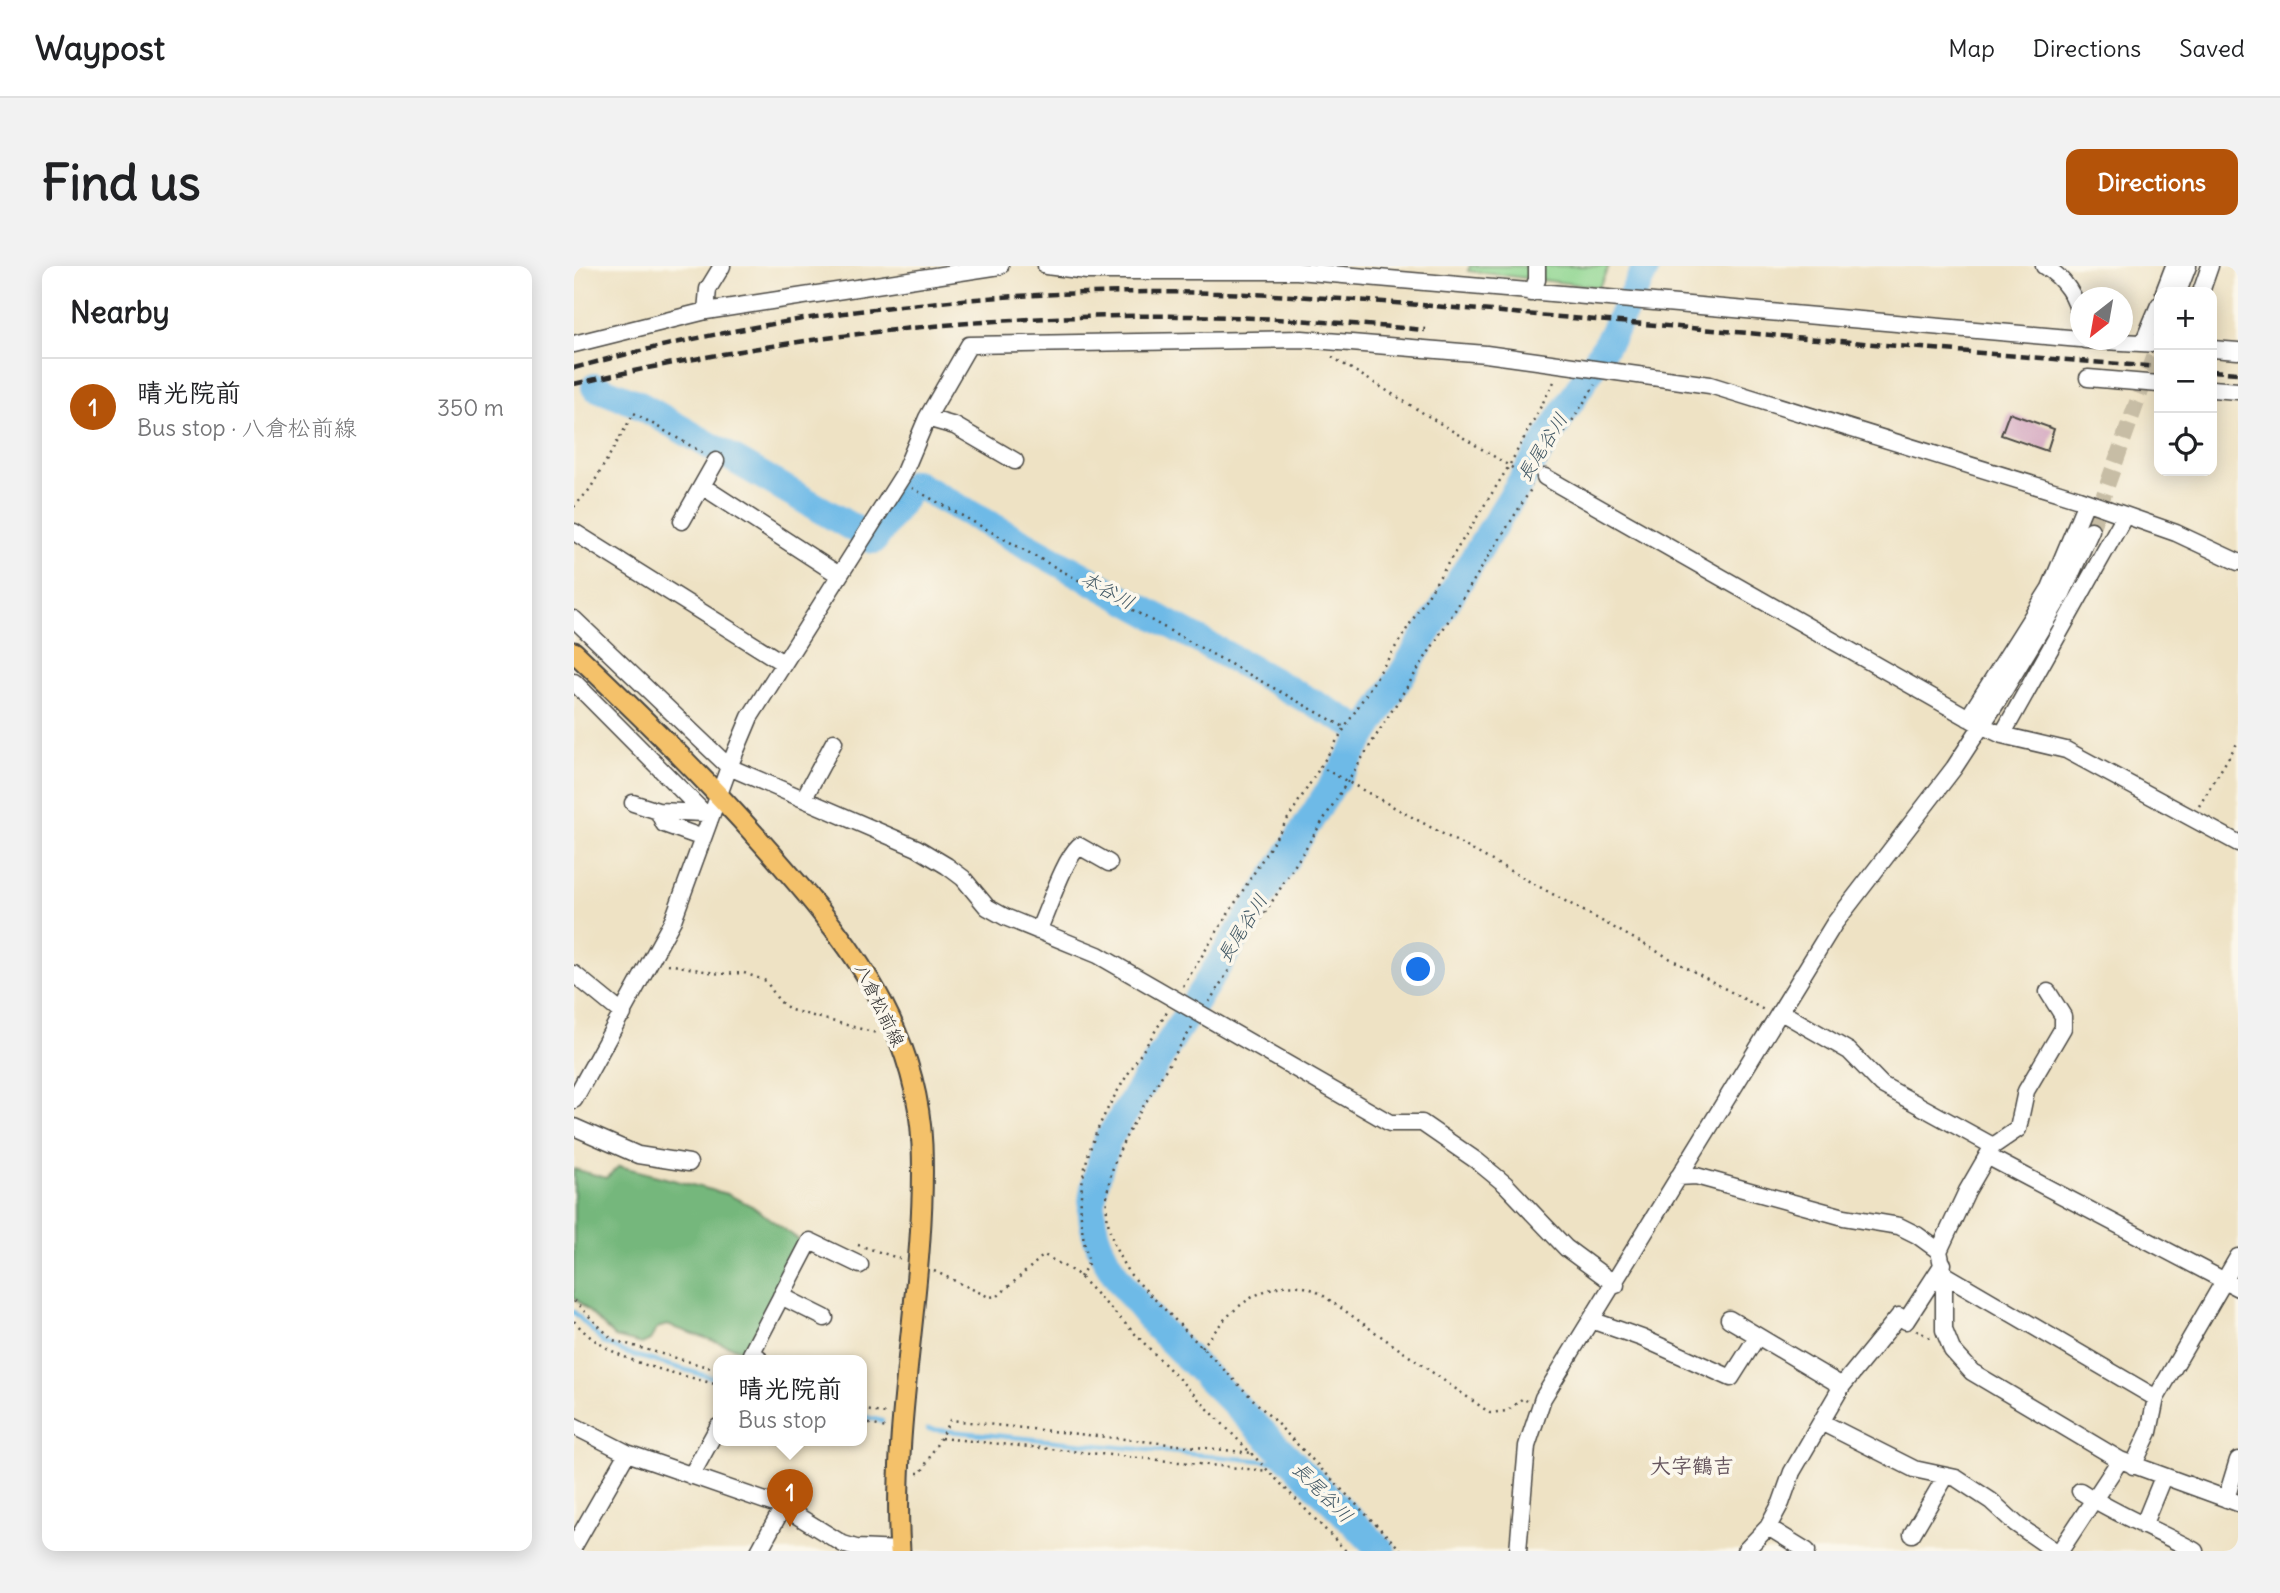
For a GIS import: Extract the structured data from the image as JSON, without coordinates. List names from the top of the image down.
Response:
{
  "streets": {
    "main road": ["八倉松前線"]
  },
  "districts": ["大字鶴吉"],
  "water": ["長尾谷川", "本谷川"],
  "north": "bottom left",
  "page": {
    "header": "Waypost",
    "nav": ["Map", "Directions", "Saved"],
    "buttons": "Directions",
    "title": "Find us",
    "heading": "Nearby",
    "map_buttons": ["+", "−"],
    "list": [
      {
        "mark": "1",
        "name": "晴光院前",
        "note": "Bus stop · 八倉松前線",
        "value": "350 m"
      }
    ],
    "popup": ["晴光院前", "Bus stop"],
    "pins": "1"
  }
}
